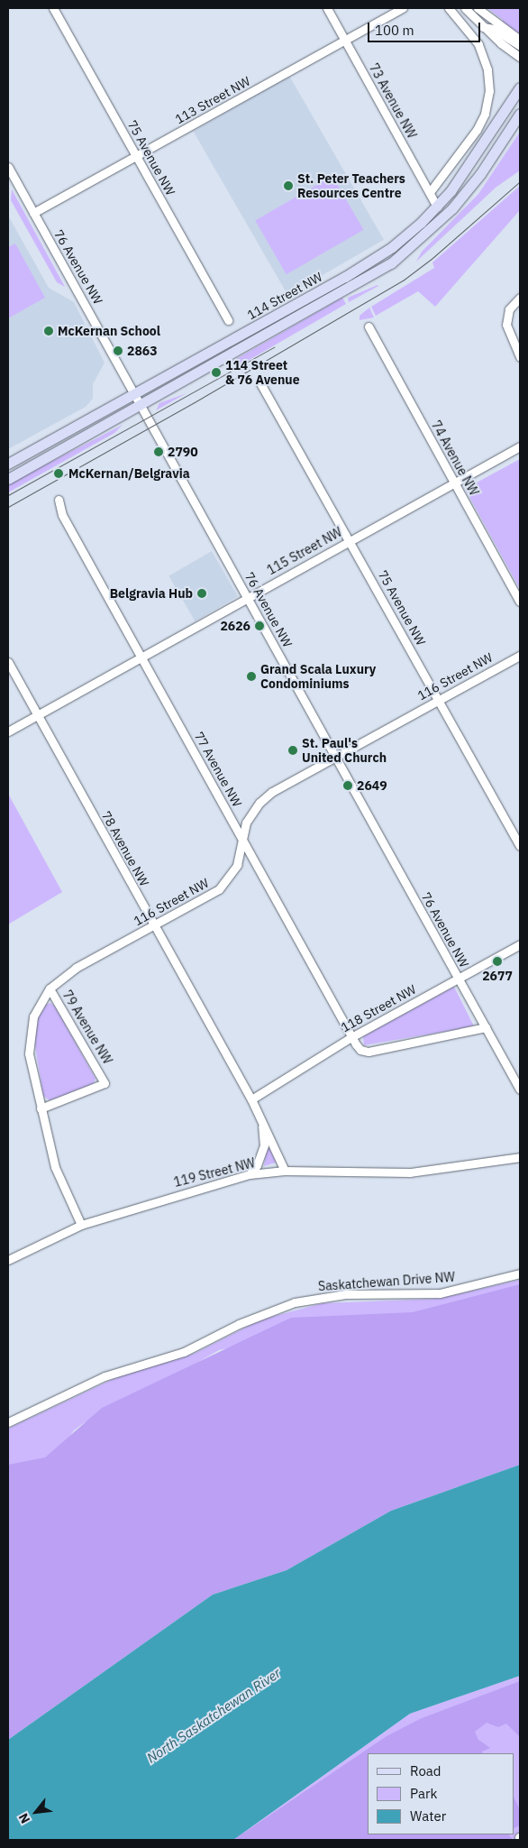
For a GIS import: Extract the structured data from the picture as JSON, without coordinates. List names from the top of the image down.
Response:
{
  "streets": {
    "main road": ["114 Street NW"],
    "street": [
      "113 Street NW",
      "73 Avenue NW",
      "75 Avenue NW",
      "76 Avenue NW",
      "74 Avenue NW",
      "115 Street NW",
      "116 Street NW",
      "77 Avenue NW",
      "78 Avenue NW",
      "118 Street NW",
      "79 Avenue NW",
      "119 Street NW",
      "Saskatchewan Drive NW"
    ]
  },
  "crossings": [
    ["113 Street NW", "73 Avenue NW"],
    ["113 Street NW", "75 Avenue NW"],
    ["113 Street NW", "76 Avenue NW"],
    ["73 Avenue NW", "114 Street NW"],
    ["75 Avenue NW", "115 Street NW"],
    ["75 Avenue NW", "116 Street NW"],
    ["76 Avenue NW", "114 Street NW"],
    ["76 Avenue NW", "115 Street NW"],
    ["76 Avenue NW", "116 Street NW"],
    ["76 Avenue NW", "77 Avenue NW"],
    ["76 Avenue NW", "118 Street NW"],
    ["74 Avenue NW", "115 Street NW"],
    ["115 Street NW", "77 Avenue NW"],
    ["115 Street NW", "78 Avenue NW"],
    ["116 Street NW", "77 Avenue NW"],
    ["116 Street NW", "78 Avenue NW"],
    ["116 Street NW", "79 Avenue NW"],
    ["77 Avenue NW", "118 Street NW"],
    ["78 Avenue NW", "118 Street NW"],
    ["78 Avenue NW", "119 Street NW"],
    ["79 Avenue NW", "119 Street NW"]
  ],
  "water": ["North Saskatchewan River"],
  "places": [
    "St. Peter Teachers Resources Centre",
    "McKernan School",
    "2863",
    "114 Street & 76 Avenue",
    "2790",
    "McKernan/Belgravia",
    "Belgravia Hub",
    "2626",
    "Grand Scala Luxury Condominiums",
    "St. Paul's United Church",
    "2649",
    "2677"
  ],
  "legend": ["Road", "Park", "Water"],
  "scale_bar": "100 m",
  "north": "bottom left"
}
